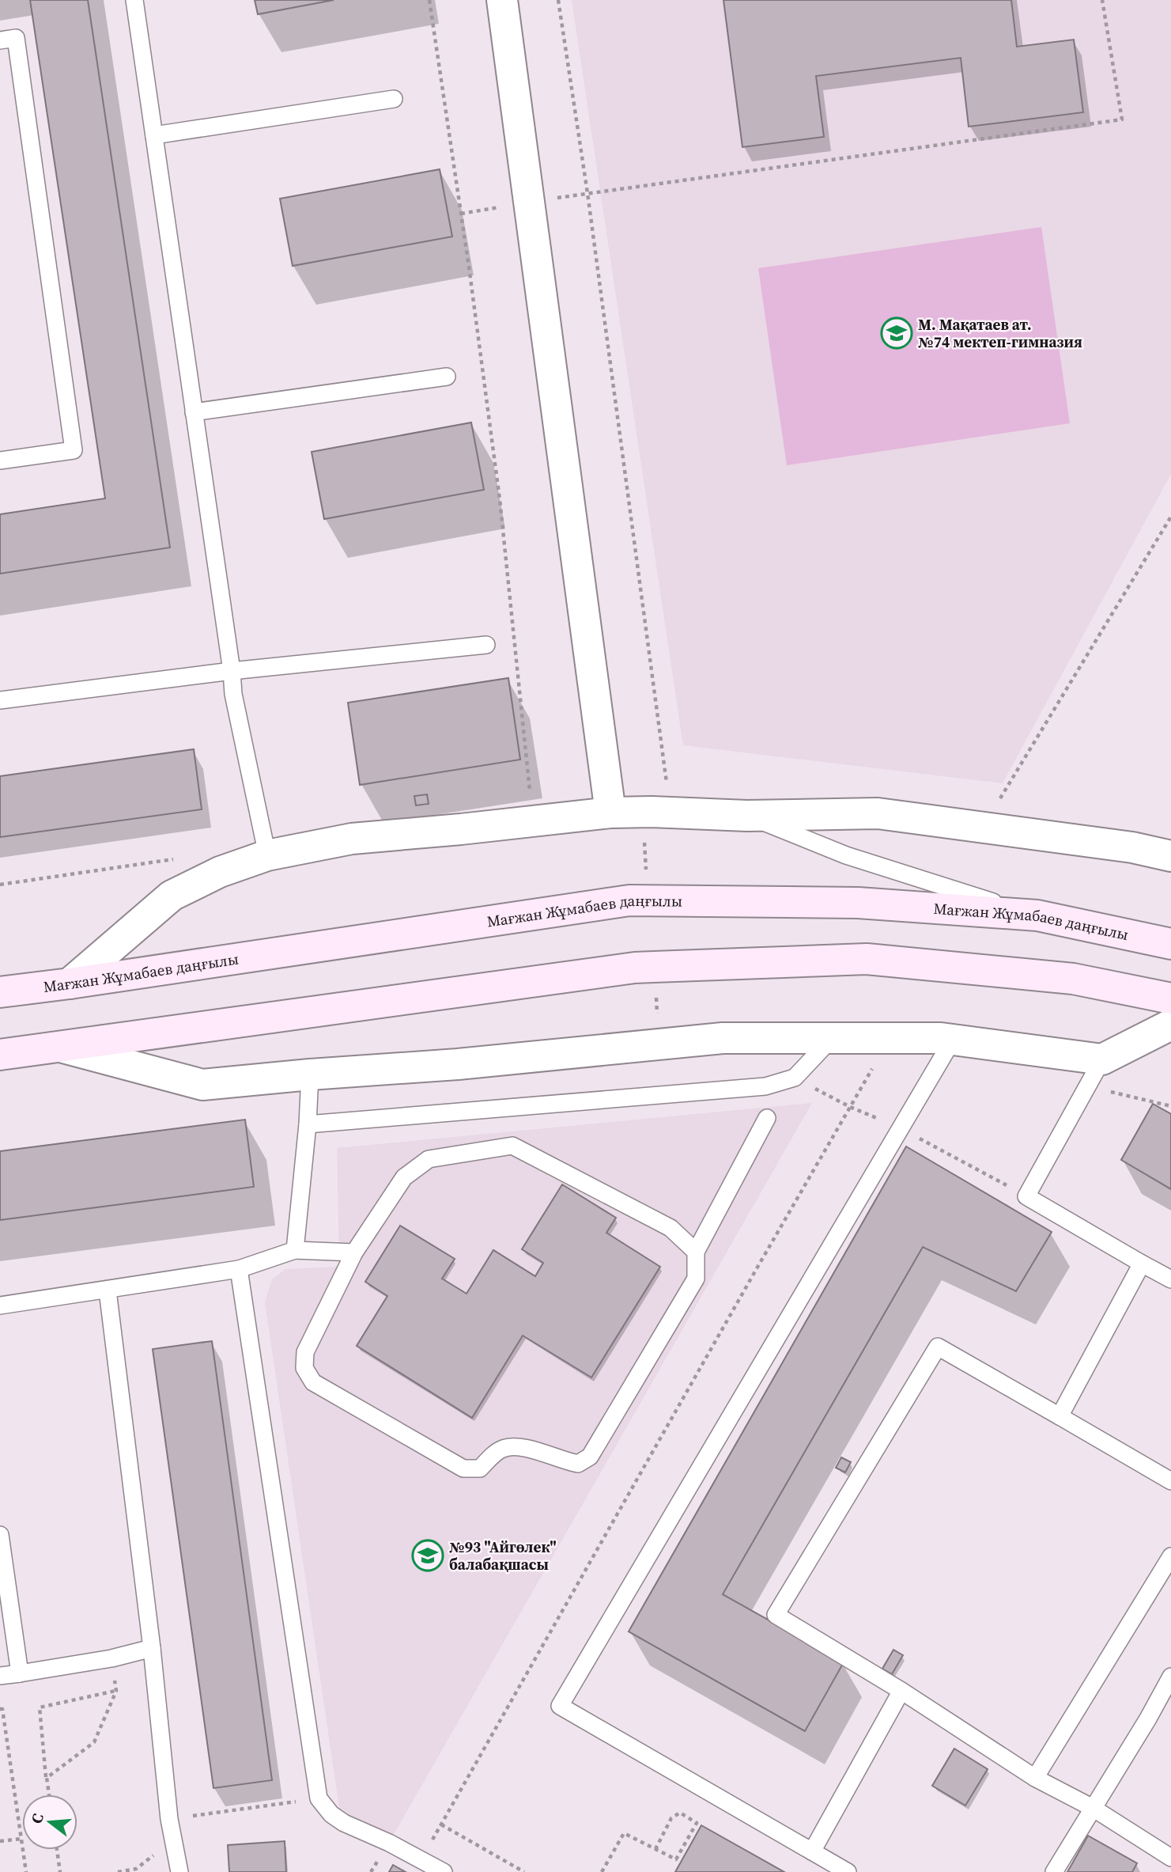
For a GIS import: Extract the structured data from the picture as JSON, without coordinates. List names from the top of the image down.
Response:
{
  "streets": {
    "main road": ["Мағжан Жұмабаев даңғылы"]
  },
  "places": {
    "school or university": ["М. Мақатаев ат. №74 мектеп-гимназия", "№93 \"Айгөлек\" балабақшасы"]
  },
  "north": "left"
}
